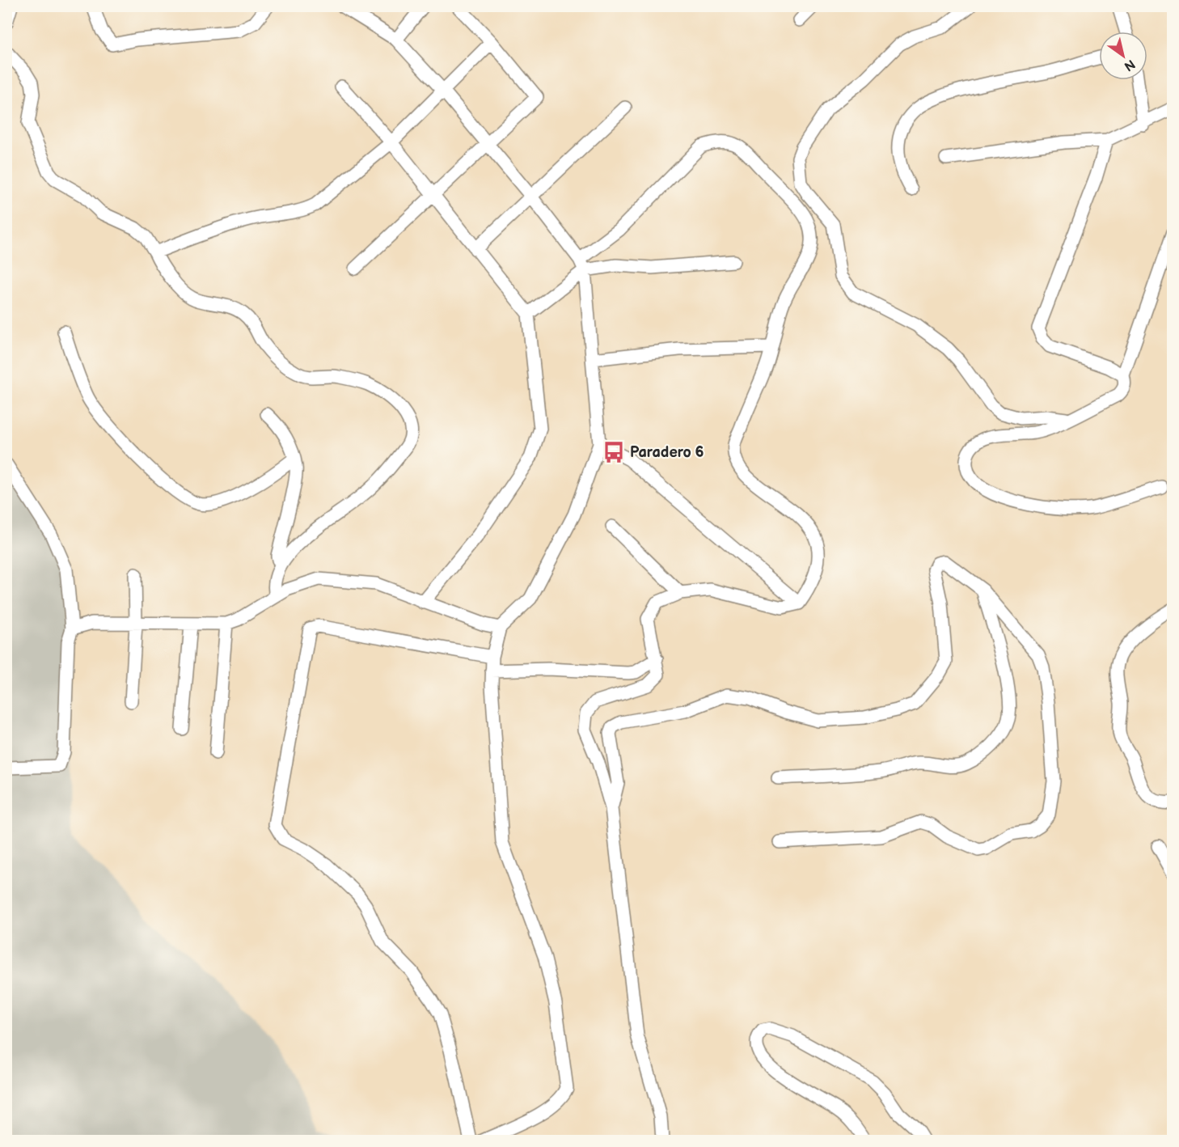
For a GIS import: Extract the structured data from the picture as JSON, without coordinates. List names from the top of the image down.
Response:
{
  "places": {
    "bus stop": ["Paradero 6"]
  },
  "north": "bottom right"
}
